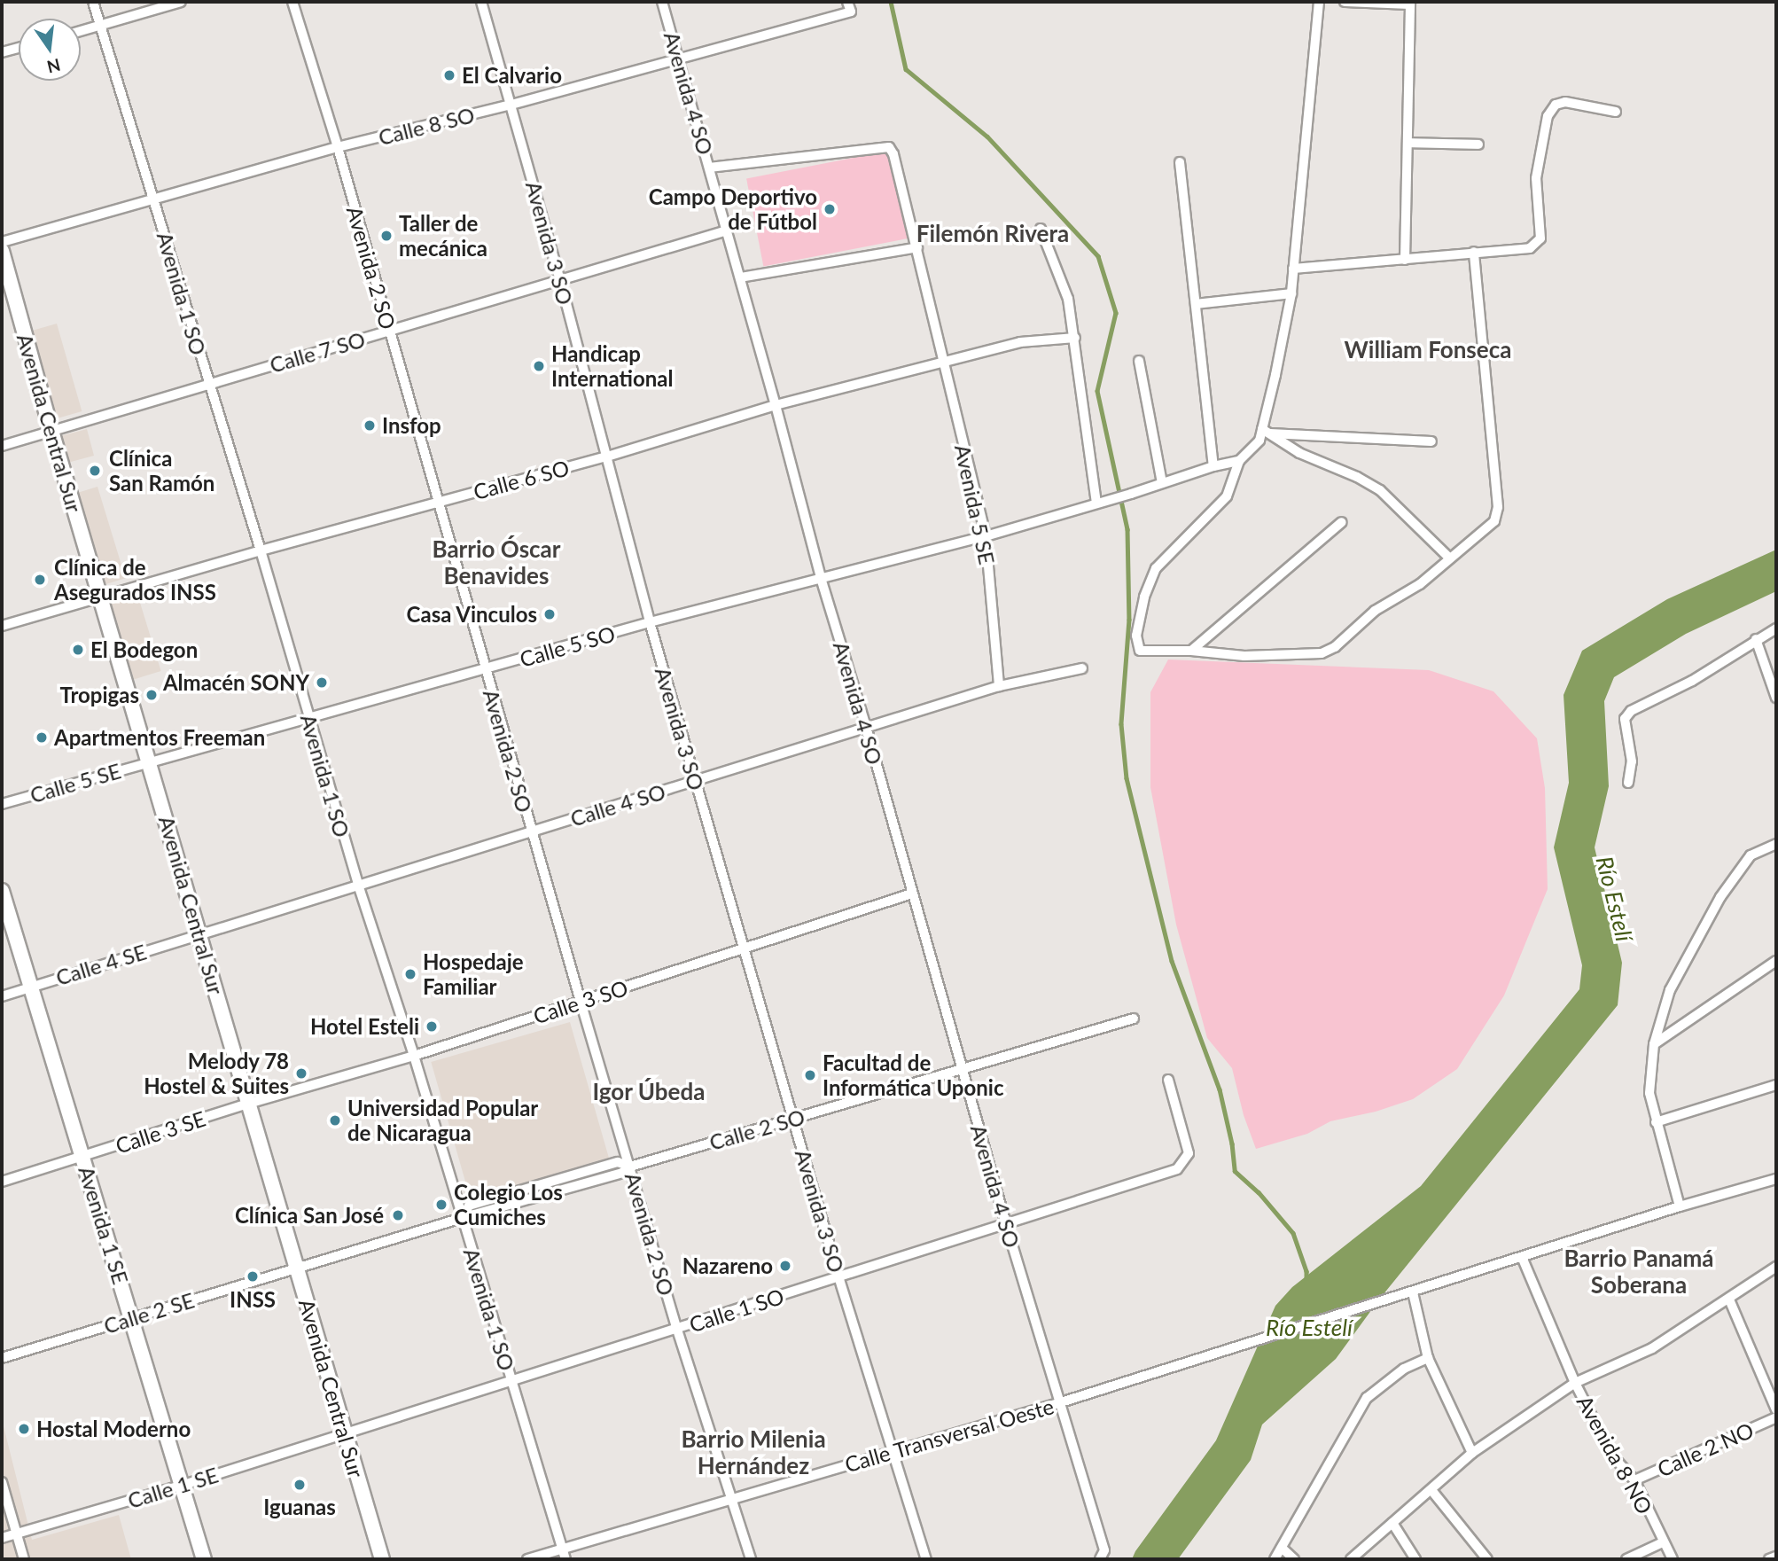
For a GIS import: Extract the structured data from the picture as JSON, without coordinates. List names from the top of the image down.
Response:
{
  "streets": {
    "street": [
      "Avenida 4 SO",
      "Calle 8 SO",
      "Avenida 3 SO",
      "Avenida 2 SO",
      "Avenida 1 SO",
      "Calle 7 SO",
      "Avenida Central Sur",
      "Calle 6 SO",
      "Avenida 5 SE",
      "Calle 5 SO",
      "Calle 5 SE",
      "Calle 4 SO",
      "Calle 4 SE",
      "Calle 3 SO",
      "Calle 2 SO",
      "Calle 3 SE",
      "Avenida 1 SE",
      "Calle 1 SO",
      "Calle 2 SE",
      "Calle Transversal Oeste",
      "Calle 2 NO",
      "Avenida 8 NO",
      "Calle 1 SE"
    ]
  },
  "crossings": [
    ["Avenida 4 SO", "Calle 8 SO"],
    ["Avenida 4 SO", "Calle 7 SO"],
    ["Avenida 4 SO", "Calle 6 SO"],
    ["Avenida 4 SO", "Avenida 5 SE"],
    ["Avenida 4 SO", "Calle 5 SO"],
    ["Avenida 4 SO", "Calle 4 SO"],
    ["Avenida 4 SO", "Calle 3 SO"],
    ["Avenida 4 SO", "Calle 2 SO"],
    ["Avenida 4 SO", "Calle 1 SO"],
    ["Avenida 4 SO", "Calle Transversal Oeste"],
    ["Calle 8 SO", "Avenida 3 SO"],
    ["Calle 8 SO", "Avenida 2 SO"],
    ["Calle 8 SO", "Avenida 1 SO"],
    ["Avenida 3 SO", "Calle 7 SO"],
    ["Avenida 3 SO", "Calle 6 SO"],
    ["Avenida 3 SO", "Calle 5 SO"],
    ["Avenida 3 SO", "Calle 4 SO"],
    ["Avenida 3 SO", "Calle 3 SO"],
    ["Avenida 3 SO", "Calle 2 SO"],
    ["Avenida 3 SO", "Calle 1 SO"],
    ["Avenida 3 SO", "Calle Transversal Oeste"],
    ["Avenida 2 SO", "Calle 7 SO"],
    ["Avenida 2 SO", "Calle 6 SO"],
    ["Avenida 2 SO", "Calle 5 SO"],
    ["Avenida 2 SO", "Calle 4 SO"],
    ["Avenida 2 SO", "Calle 3 SO"],
    ["Avenida 2 SO", "Calle 2 SO"],
    ["Avenida 2 SO", "Calle 1 SO"],
    ["Avenida 2 SO", "Calle Transversal Oeste"],
    ["Avenida 1 SO", "Calle 7 SO"],
    ["Avenida 1 SO", "Calle 6 SO"],
    ["Avenida 1 SO", "Calle 5 SO"],
    ["Avenida 1 SO", "Calle 4 SO"],
    ["Avenida 1 SO", "Calle 3 SO"],
    ["Avenida 1 SO", "Calle 2 SO"],
    ["Avenida 1 SO", "Calle 1 SO"],
    ["Avenida 1 SO", "Calle Transversal Oeste"],
    ["Calle 7 SO", "Avenida Central Sur"],
    ["Avenida Central Sur", "Calle 6 SO"],
    ["Avenida Central Sur", "Calle 5 SO"],
    ["Avenida Central Sur", "Calle 5 SE"],
    ["Avenida Central Sur", "Calle 4 SO"],
    ["Avenida Central Sur", "Calle 4 SE"],
    ["Avenida Central Sur", "Calle 3 SO"],
    ["Avenida Central Sur", "Calle 2 SO"],
    ["Avenida Central Sur", "Calle 3 SE"],
    ["Avenida Central Sur", "Calle 1 SO"],
    ["Avenida Central Sur", "Calle 2 SE"],
    ["Avenida Central Sur", "Calle 1 SE"],
    ["Calle 6 SO", "Avenida 5 SE"],
    ["Avenida 5 SE", "Calle 5 SO"],
    ["Avenida 5 SE", "Calle 4 SO"],
    ["Calle 5 SO", "Calle 5 SE"],
    ["Calle 4 SO", "Calle 4 SE"],
    ["Calle 4 SE", "Avenida 1 SE"],
    ["Calle 3 SO", "Calle 3 SE"],
    ["Calle 2 SO", "Calle 2 SE"],
    ["Calle 3 SE", "Avenida 1 SE"],
    ["Avenida 1 SE", "Calle 2 SE"],
    ["Avenida 1 SE", "Calle 1 SE"],
    ["Calle 1 SO", "Calle 1 SE"],
    ["Calle Transversal Oeste", "Avenida 8 NO"],
    ["Calle 2 NO", "Avenida 8 NO"]
  ],
  "districts": [
    "Filemón Rivera",
    "William Fonseca",
    "Barrio Óscar Benavides",
    "Igor Úbeda",
    "Barrio Panamá Soberana",
    "Barrio Milenia Hernández"
  ],
  "water": ["Río Estelí"],
  "places": [
    "El Calvario",
    "Campo Deportivo de Fútbol",
    "Taller de mecánica",
    "Handicap International",
    "Insfop",
    "Clínica San Ramón",
    "Clínica de Asegurados INSS",
    "Casa Vinculos",
    "El Bodegon",
    "Almacén SONY",
    "Tropigas",
    "Apartmentos Freeman",
    "Hospedaje Familiar",
    "Hotel Esteli",
    "Melody 78 Hostel & Suites",
    "Facultad de Informática Uponic",
    "Universidad Popular de Nicaragua",
    "Colegio Los Cumiches",
    "Clínica San José",
    "Nazareno",
    "INSS",
    "Hostal Moderno",
    "Iguanas"
  ],
  "north": "bottom"
}
